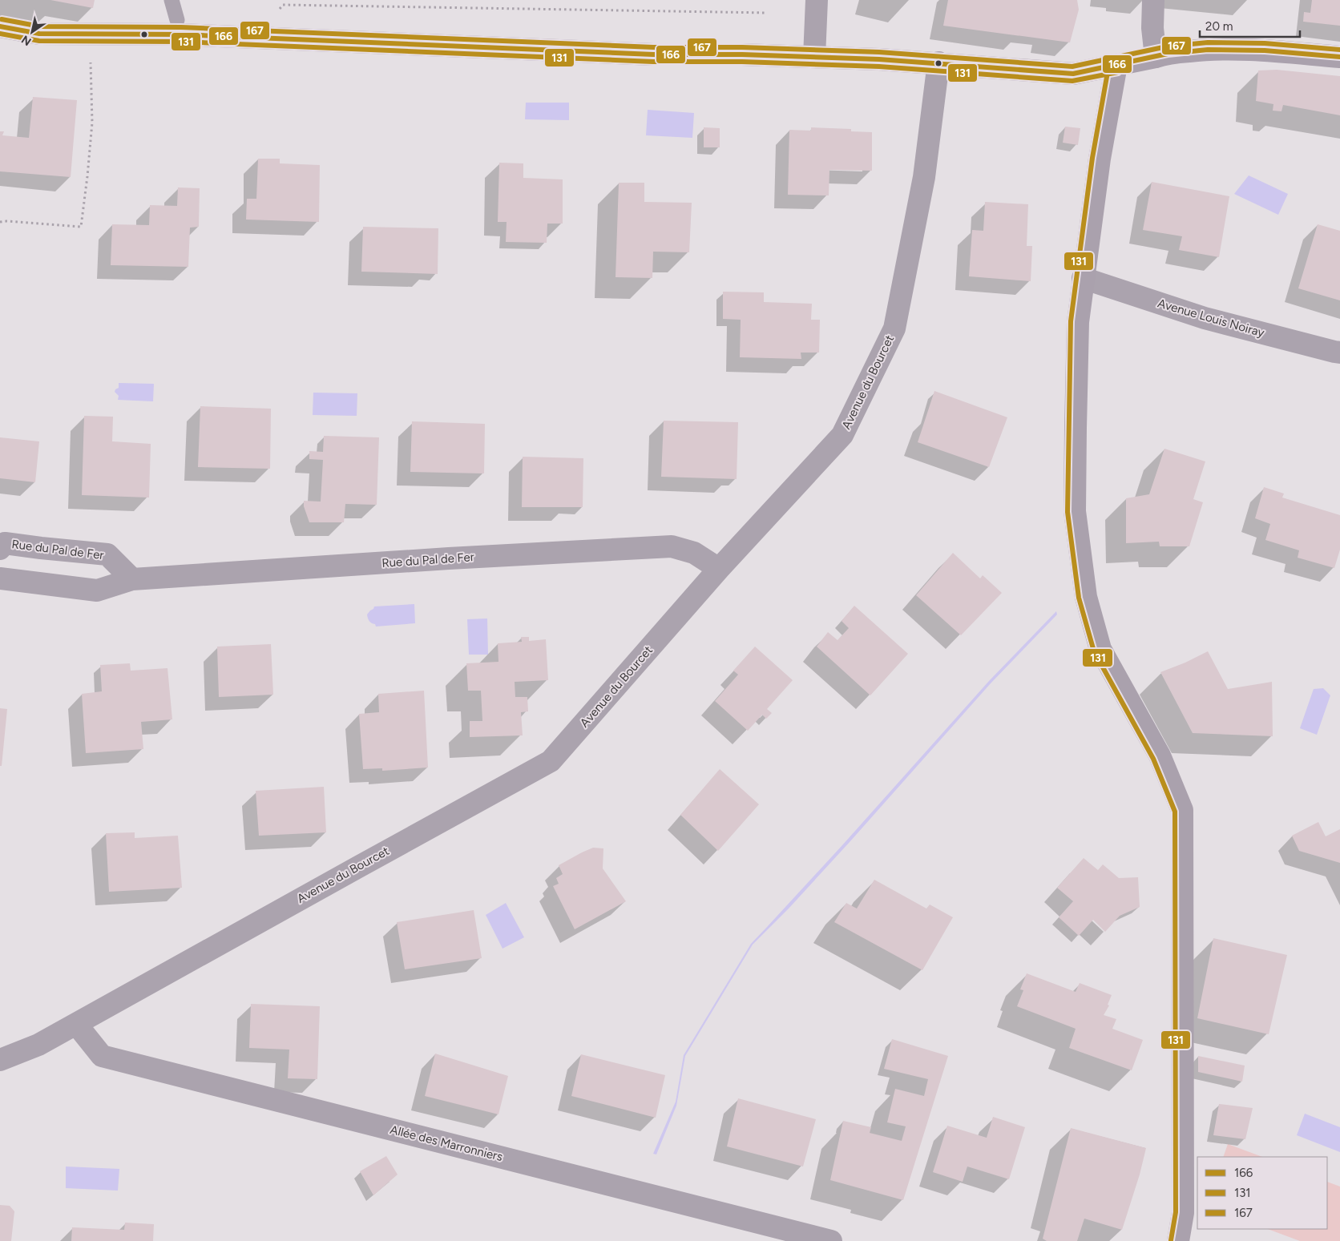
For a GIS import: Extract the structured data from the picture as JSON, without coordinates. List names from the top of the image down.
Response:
{
  "streets": {
    "street": [
      "Avenue Louis Noiray",
      "Avenue du Bourcet",
      "Rue du Pal de Fer",
      "Allée des Marronniers"
    ]
  },
  "crossings": [
    ["Avenue du Bourcet", "Rue du Pal de Fer"],
    ["Avenue du Bourcet", "Allée des Marronniers"]
  ],
  "lines": ["transit line 167", "transit line 166", "transit line 131"],
  "legend": ["166", "131", "167"],
  "scale_bar": "20 m",
  "north": "bottom left"
}
